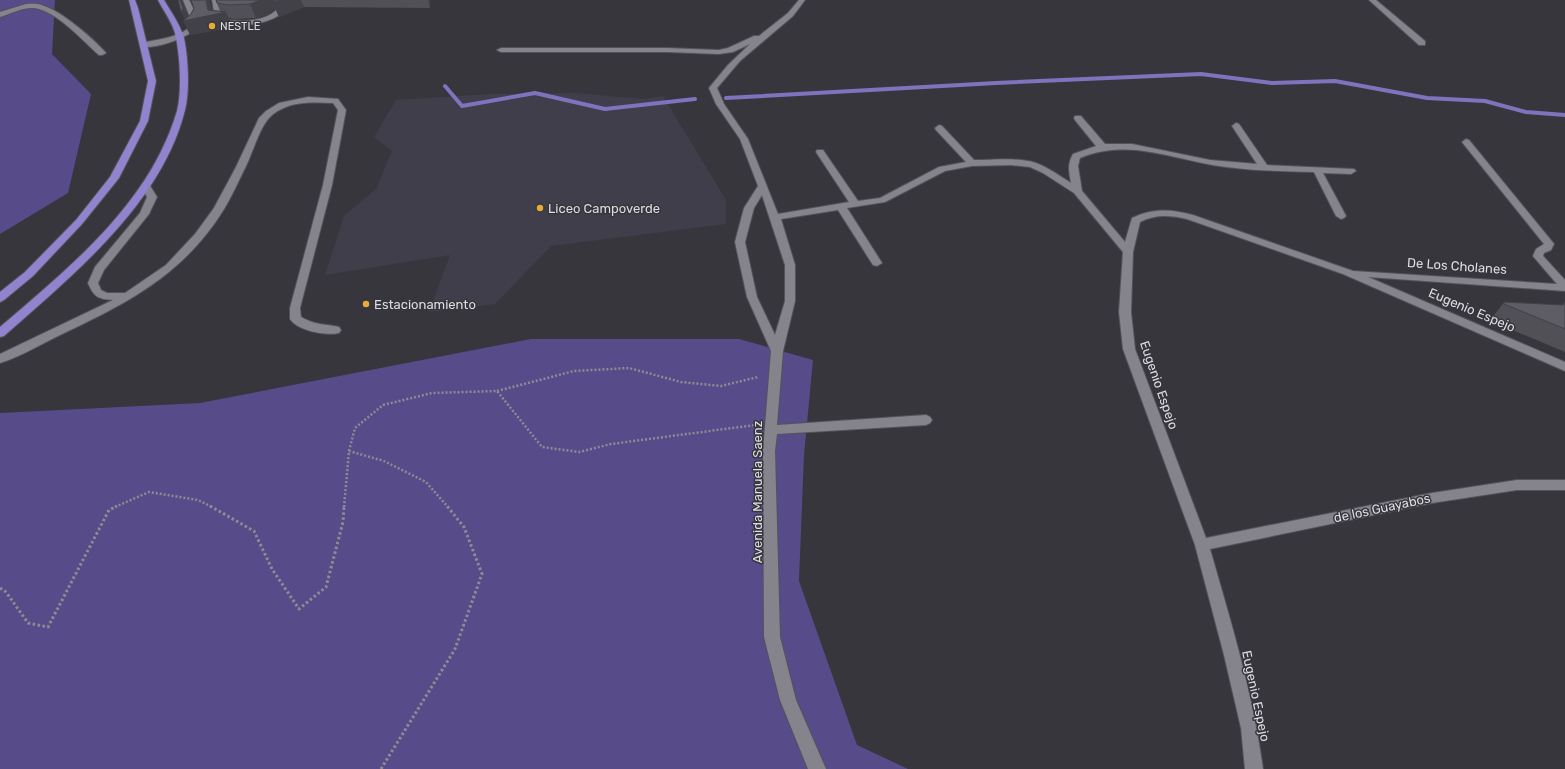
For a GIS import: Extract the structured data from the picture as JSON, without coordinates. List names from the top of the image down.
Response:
{
  "streets": {
    "street": [
      "De Los Cholanes",
      "Eugenio Espejo",
      "Avenida Manuela Saenz",
      "de los Guayabos"
    ]
  },
  "crossings": [
    ["De Los Cholanes", "Eugenio Espejo"],
    ["Eugenio Espejo", "de los Guayabos"]
  ],
  "places": ["NESTLE", "Liceo Campoverde", "Estacionamiento"]
}
